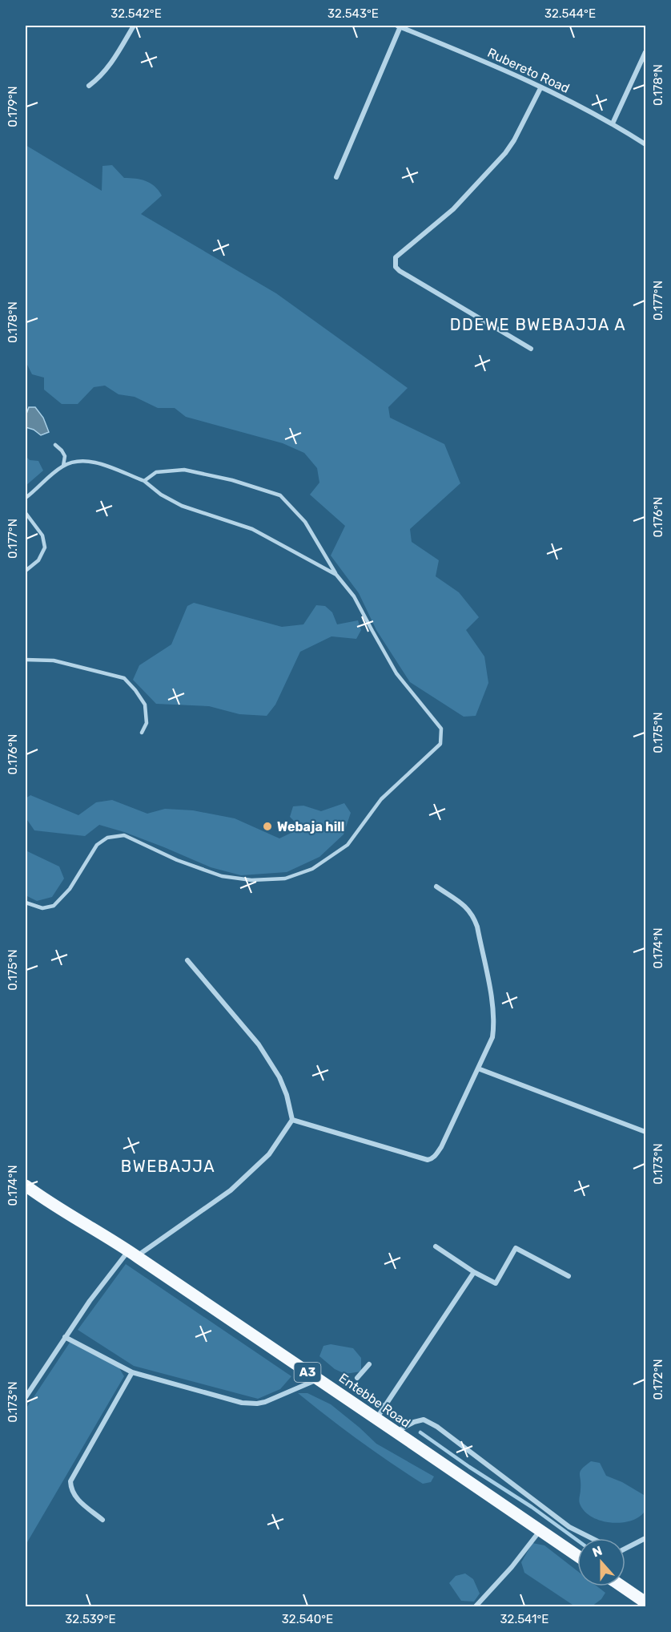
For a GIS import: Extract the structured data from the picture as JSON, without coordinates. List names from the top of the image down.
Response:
{
  "streets": {
    "main road": ["A3", "Entebbe Road"],
    "street": ["Rubereto Road"]
  },
  "districts": ["DDEWE BWEBAJJA A", "BWEBAJJA"],
  "places": ["Webaja hill"],
  "north": "top",
  "coordinates": [
    "32.542°E",
    "32.543°E",
    "32.544°E",
    "0.178°N",
    "0.179°N",
    "0.177°N",
    "0.176°N",
    "0.175°N",
    "0.174°N",
    "0.173°N",
    "0.172°N",
    "32.539°E",
    "32.540°E",
    "32.541°E"
  ]
}
